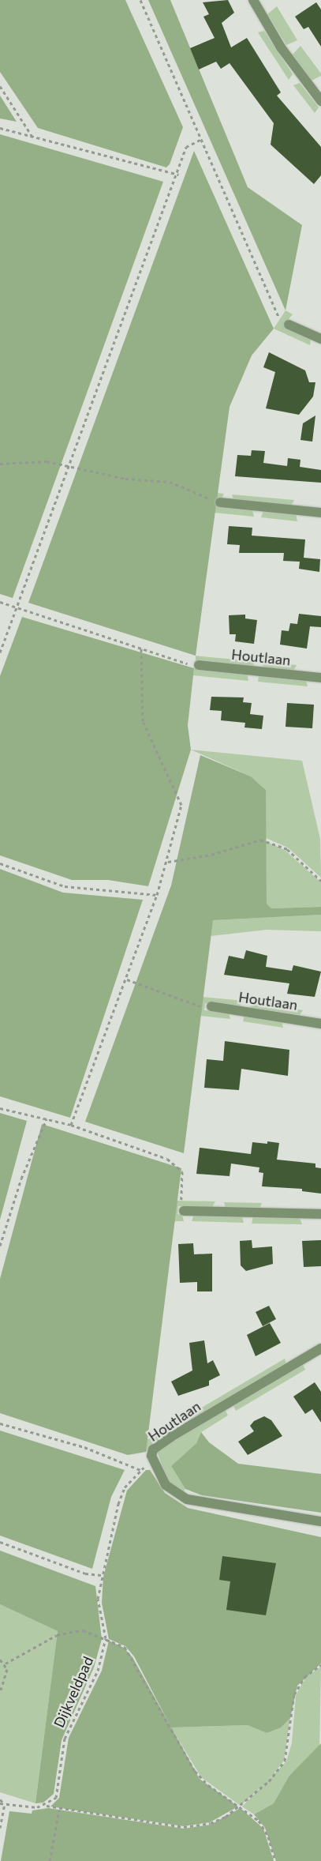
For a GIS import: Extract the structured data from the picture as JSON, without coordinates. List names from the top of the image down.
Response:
{
  "streets": {
    "street": ["Houtlaan"],
    "path": ["Dijkveldpad"]
  },
  "crossings": [
    ["Houtlaan", "Dijkveldpad"]
  ]
}
